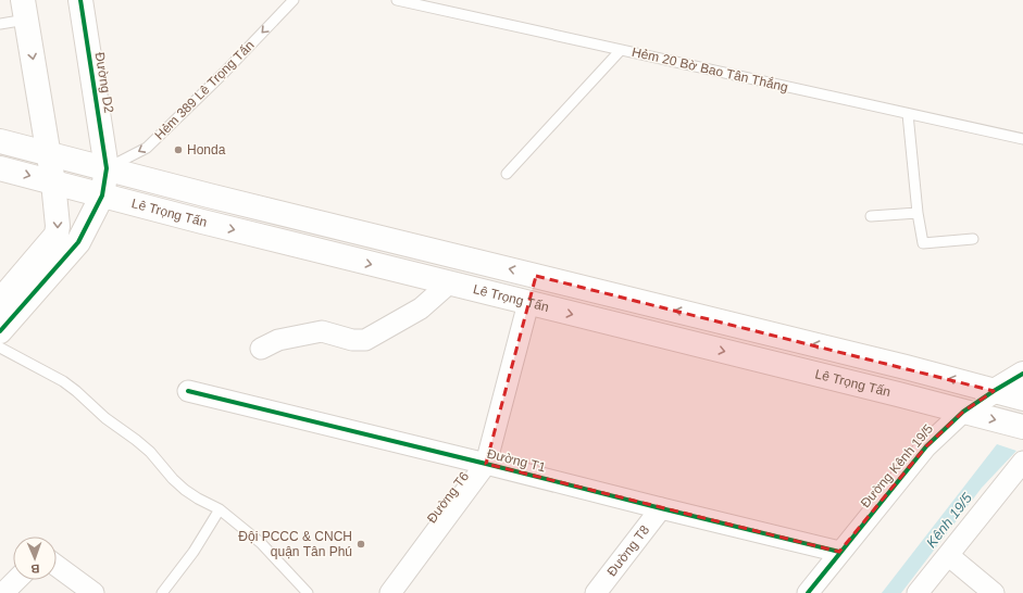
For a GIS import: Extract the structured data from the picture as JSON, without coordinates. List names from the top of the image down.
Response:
{
  "streets": {
    "main road": ["Đường D2", "Lê Trọng Tấn", "Đường Kênh 19/5"],
    "street": ["Đường T1", "Đường T6", "Đường T8"],
    "lane": ["Hẻm 20 Bờ Bao Tân Thắng", "Hẻm 389 Lê Trọng Tấn"]
  },
  "crossings": [
    ["Đường D2", "Hẻm 389 Lê Trọng Tấn"],
    ["Đường D2", "Lê Trọng Tấn"],
    ["Hẻm 389 Lê Trọng Tấn", "Lê Trọng Tấn"],
    ["Lê Trọng Tấn", "Đường Kênh 19/5"],
    ["Lê Trọng Tấn", "Đường T6"],
    ["Đường T1", "Đường Kênh 19/5"],
    ["Đường T1", "Đường T6"],
    ["Đường T1", "Đường T8"]
  ],
  "one_way": ["Hẻm 389 Lê Trọng Tấn"],
  "water": ["Kênh 19/5"],
  "places": ["Honda", "Đội PCCC & CNCH quận Tân Phú"],
  "north": "bottom"
}
